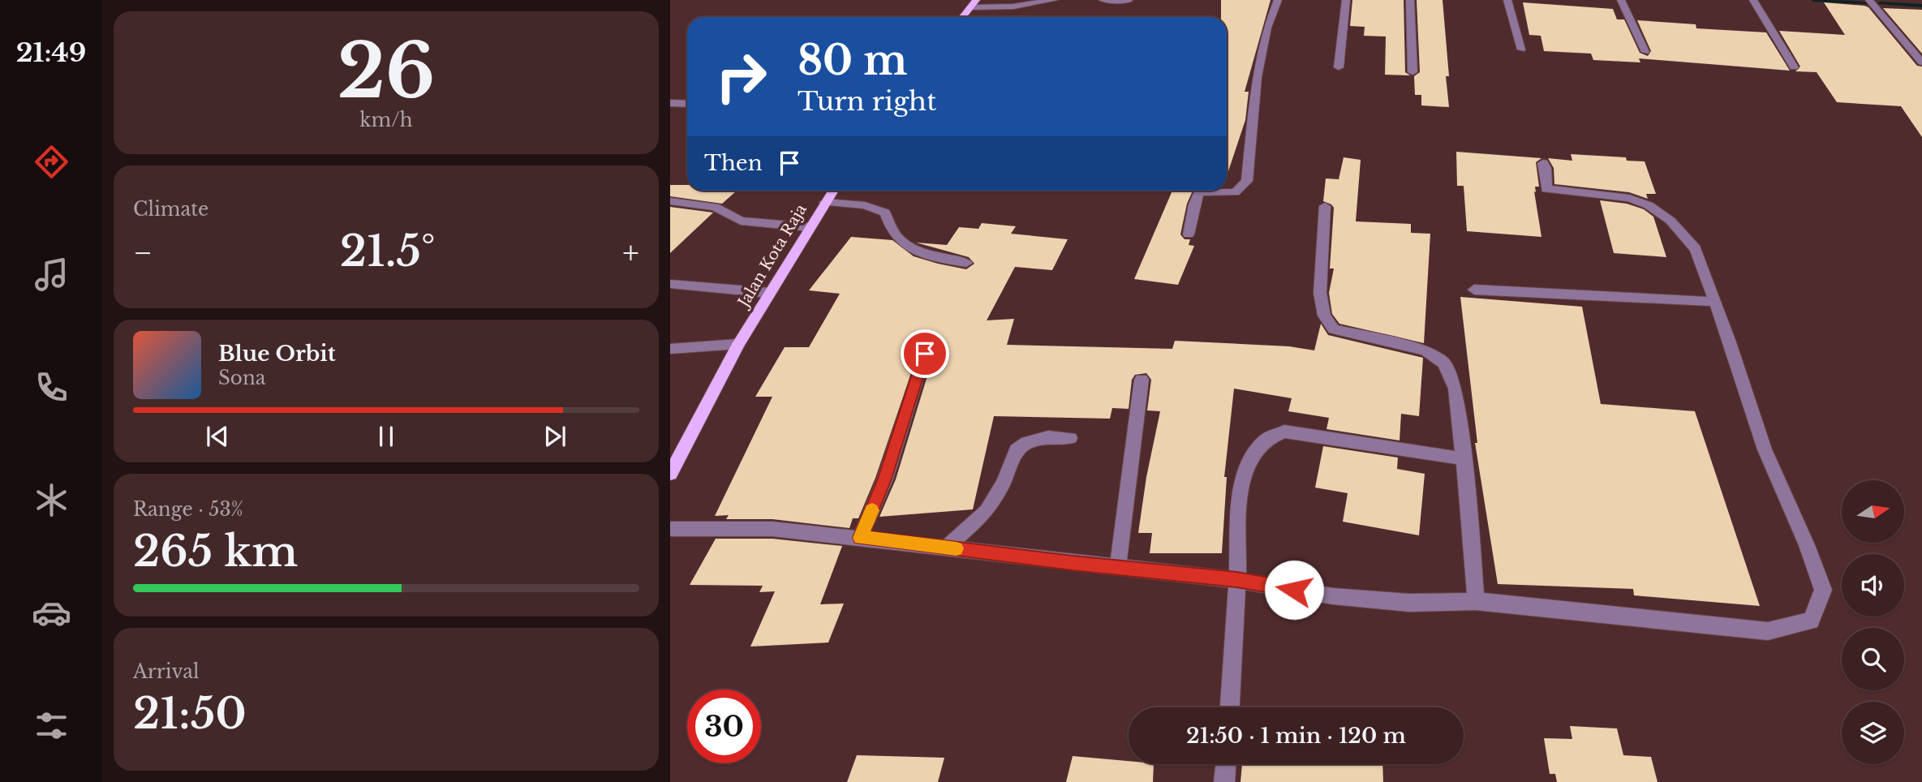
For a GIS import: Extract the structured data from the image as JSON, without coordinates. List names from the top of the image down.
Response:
{
  "streets": {
    "main road": ["Jalan Kota Raja"]
  },
  "north": "right",
  "page": {
    "tabs": "21:49",
    "tile": [
      ["26", "km/h"],
      "Climate",
      ["Range · 53%", "265 km"],
      ["Arrival", "21:50"]
    ],
    "turn": ["80 m", "Turn right"],
    "then": "Then",
    "heat": ["−", "21.5°", "+"],
    "song": ["Blue Orbit", "Sona"],
    "limit": "30",
    "trip": "21:50 · 1 min · 120 m"
  }
}
